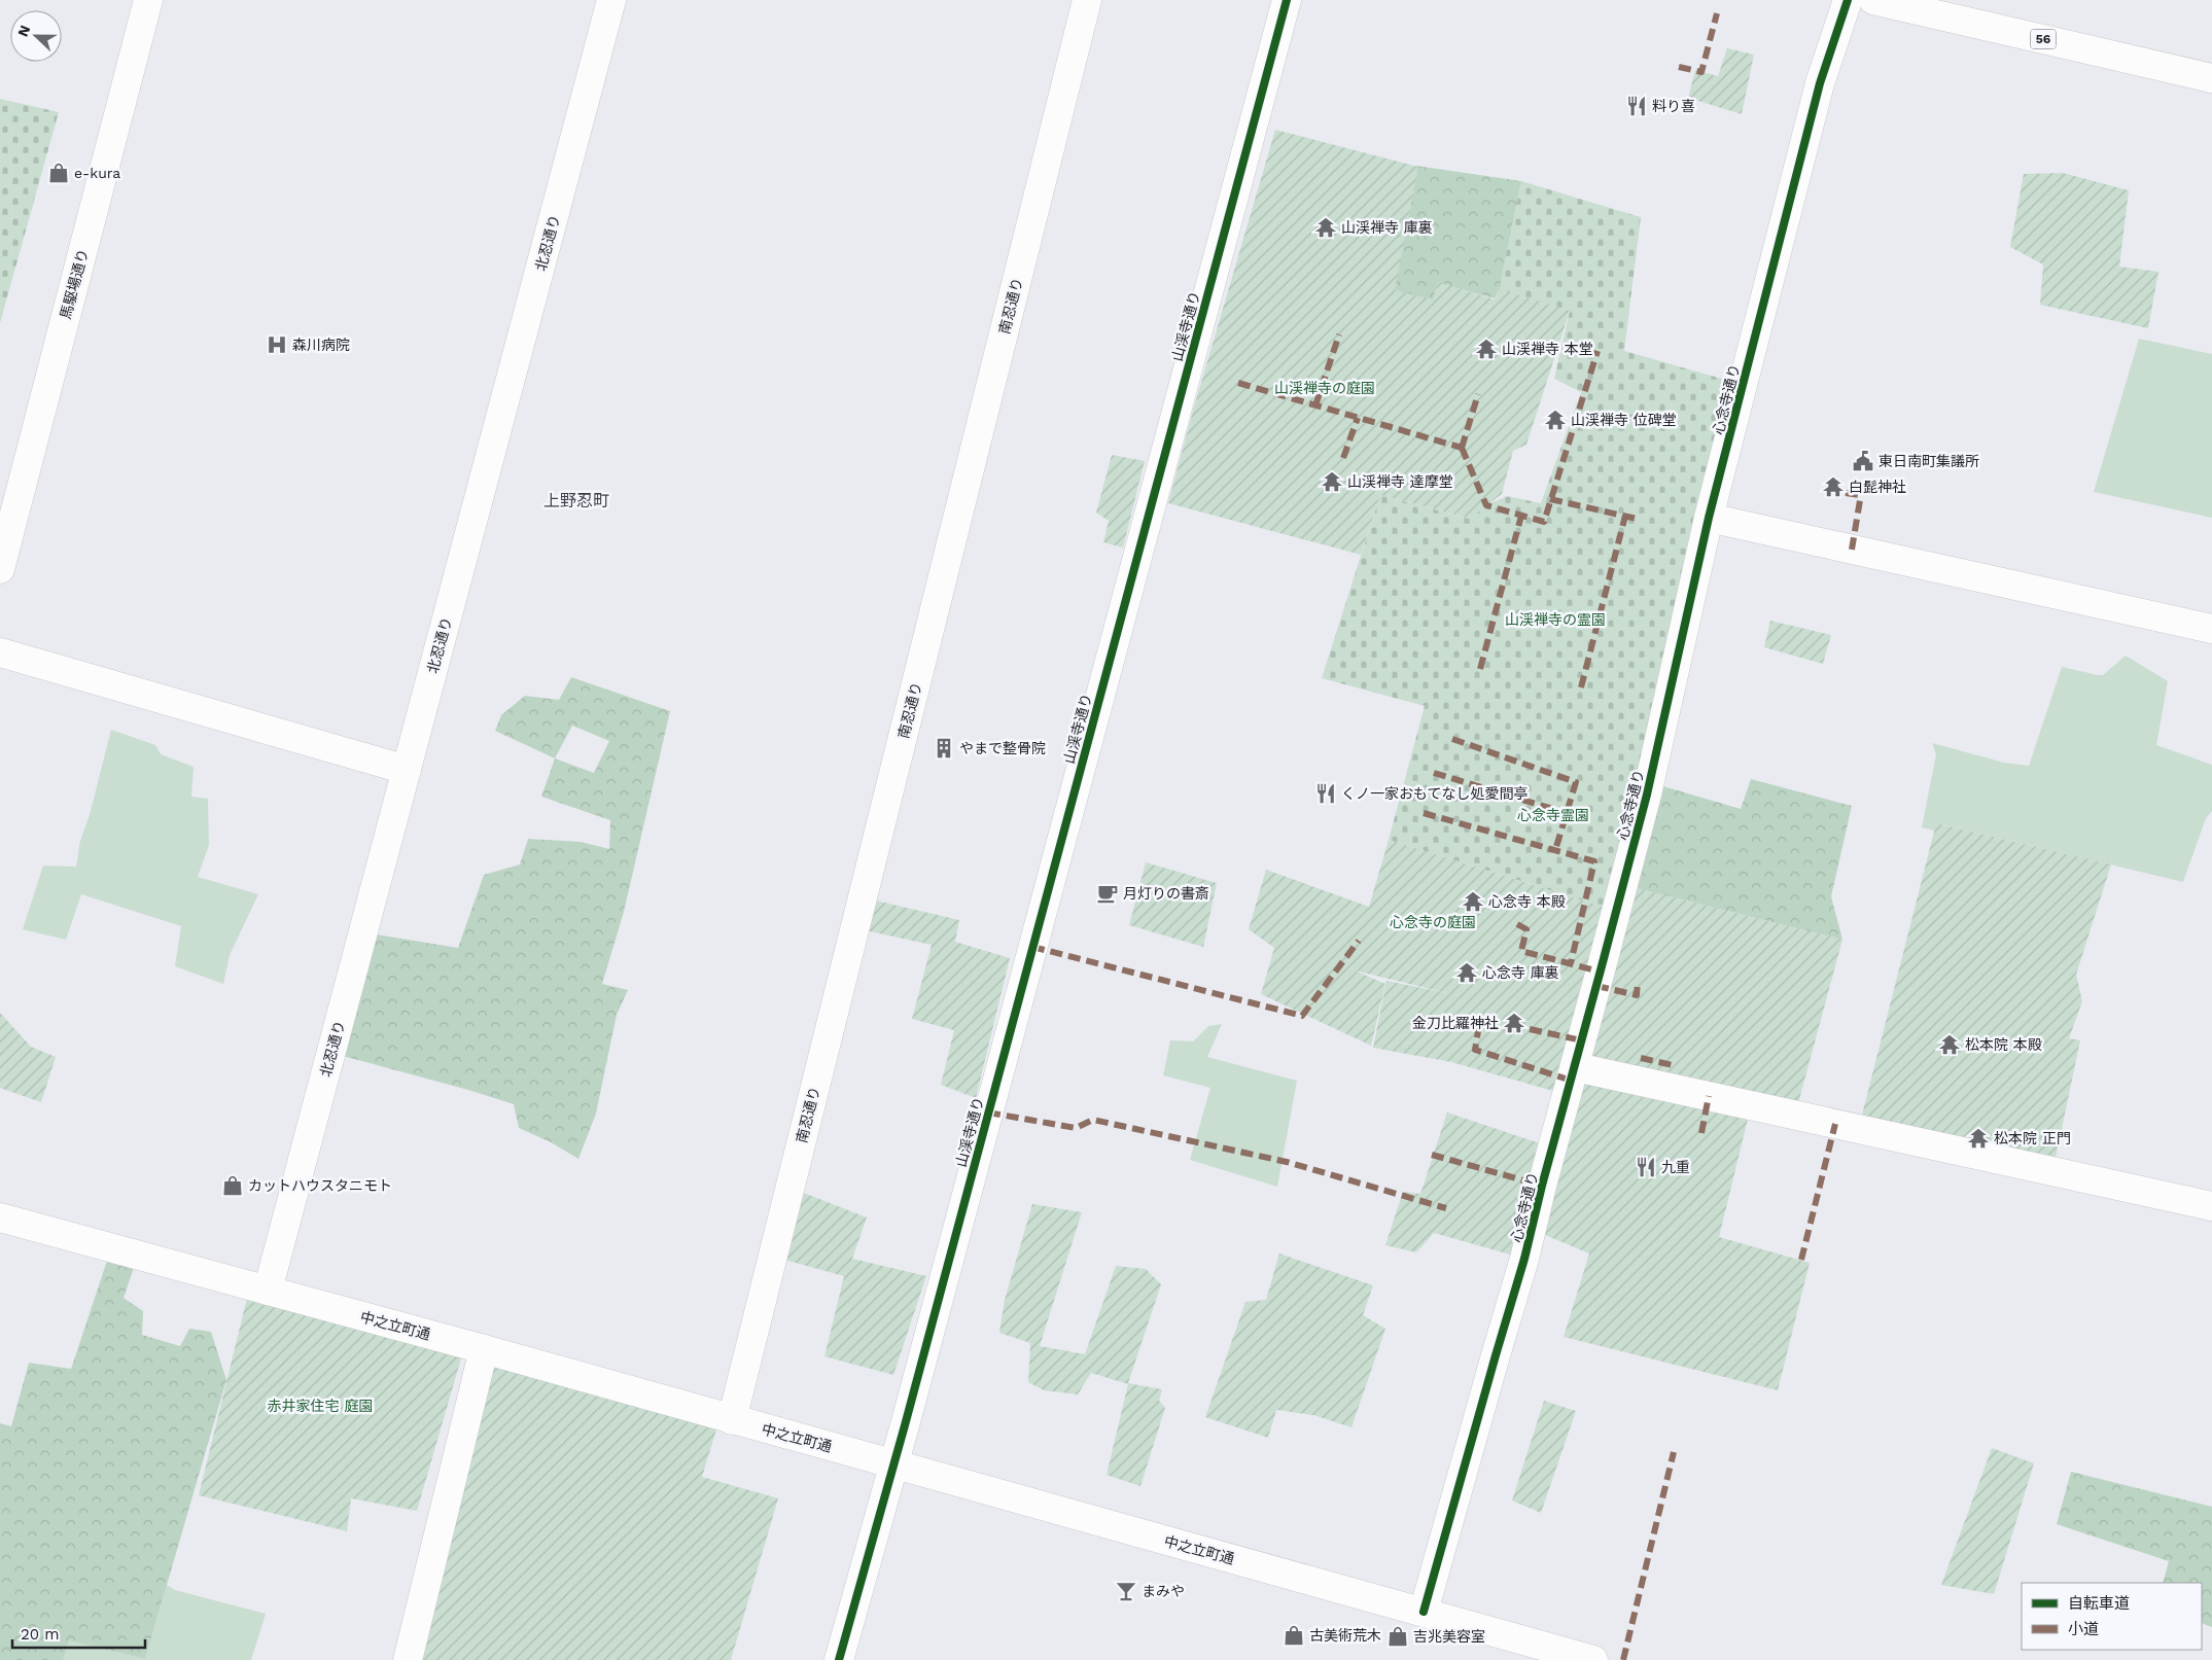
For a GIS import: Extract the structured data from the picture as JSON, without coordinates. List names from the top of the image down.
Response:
{
  "streets": {
    "street": [
      "56",
      "北忍通り",
      "馬駆場通り",
      "南忍通り",
      "山渓寺通り",
      "心念寺通り",
      "中之立町通"
    ]
  },
  "crossings": [
    ["北忍通り", "中之立町通"],
    ["南忍通り", "中之立町通"],
    ["山渓寺通り", "中之立町通"],
    ["心念寺通り", "中之立町通"]
  ],
  "districts": ["上野忍町"],
  "parks": [
    "山渓禅寺の庭園",
    "山渓禅寺の霊園",
    "心念寺霊園",
    "心念寺の庭園",
    "赤井家住宅 庭園"
  ],
  "places": {
    "restaurant": ["料り喜", "くノ一家おもてなし処愛間亭", "九重"],
    "shop": [
      "e-kura",
      "カットハウスタニモト",
      "古美術荒木",
      "吉兆美容室"
    ],
    "temple": [
      "山渓禅寺 庫裏",
      "山渓禅寺 本堂",
      "山渓禅寺 位碑堂",
      "山渓禅寺 達摩堂",
      "白髭神社",
      "心念寺 本殿",
      "心念寺 庫裏",
      "金刀比羅神社",
      "松本院 本殿",
      "松本院 正門"
    ],
    "hospital": ["森川病院"],
    "public building": ["東日南町集議所"],
    "building": ["やまで整骨院"],
    "cafe": ["月灯りの書斎"],
    "bar": ["まみや"]
  },
  "legend": ["自転車道", "小道"],
  "scale_bar": "20 m",
  "north": "left"
}
